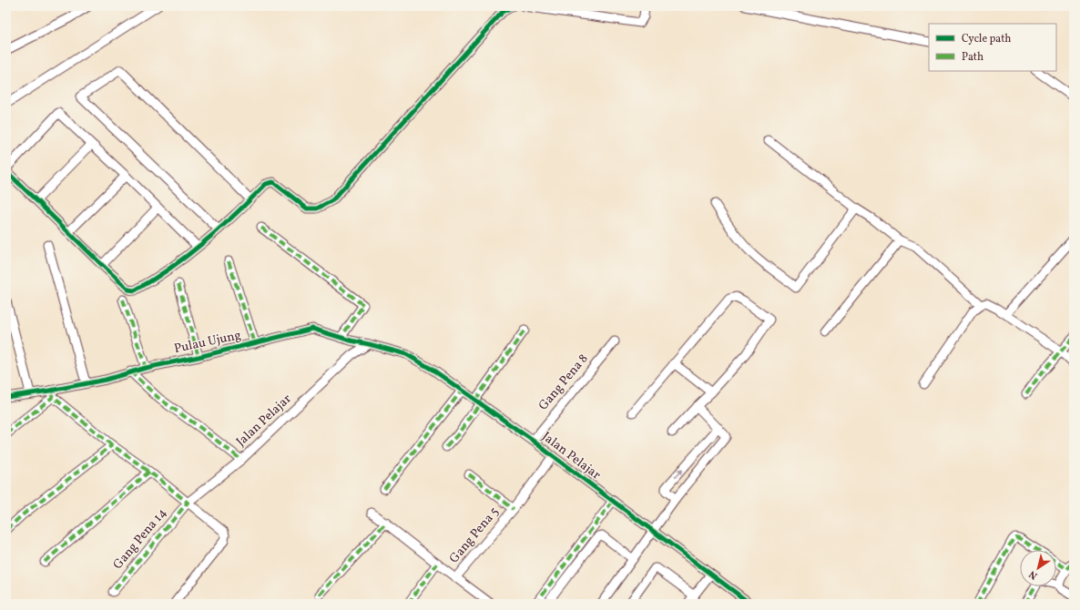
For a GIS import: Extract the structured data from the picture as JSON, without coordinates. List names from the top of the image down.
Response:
{
  "streets": {
    "street": [
      "Pulau Ujung",
      "Gang Pena 8",
      "Jalan Pelajar",
      "Gang Pena 5",
      "Gang Pena 14"
    ]
  },
  "crossings": [
    ["Pulau Ujung", "Jalan Pelajar"],
    ["Gang Pena 8", "Jalan Pelajar"],
    ["Jalan Pelajar", "Gang Pena 5"],
    ["Jalan Pelajar", "Gang Pena 14"]
  ],
  "legend": ["Cycle path", "Path"],
  "north": "bottom left"
}
